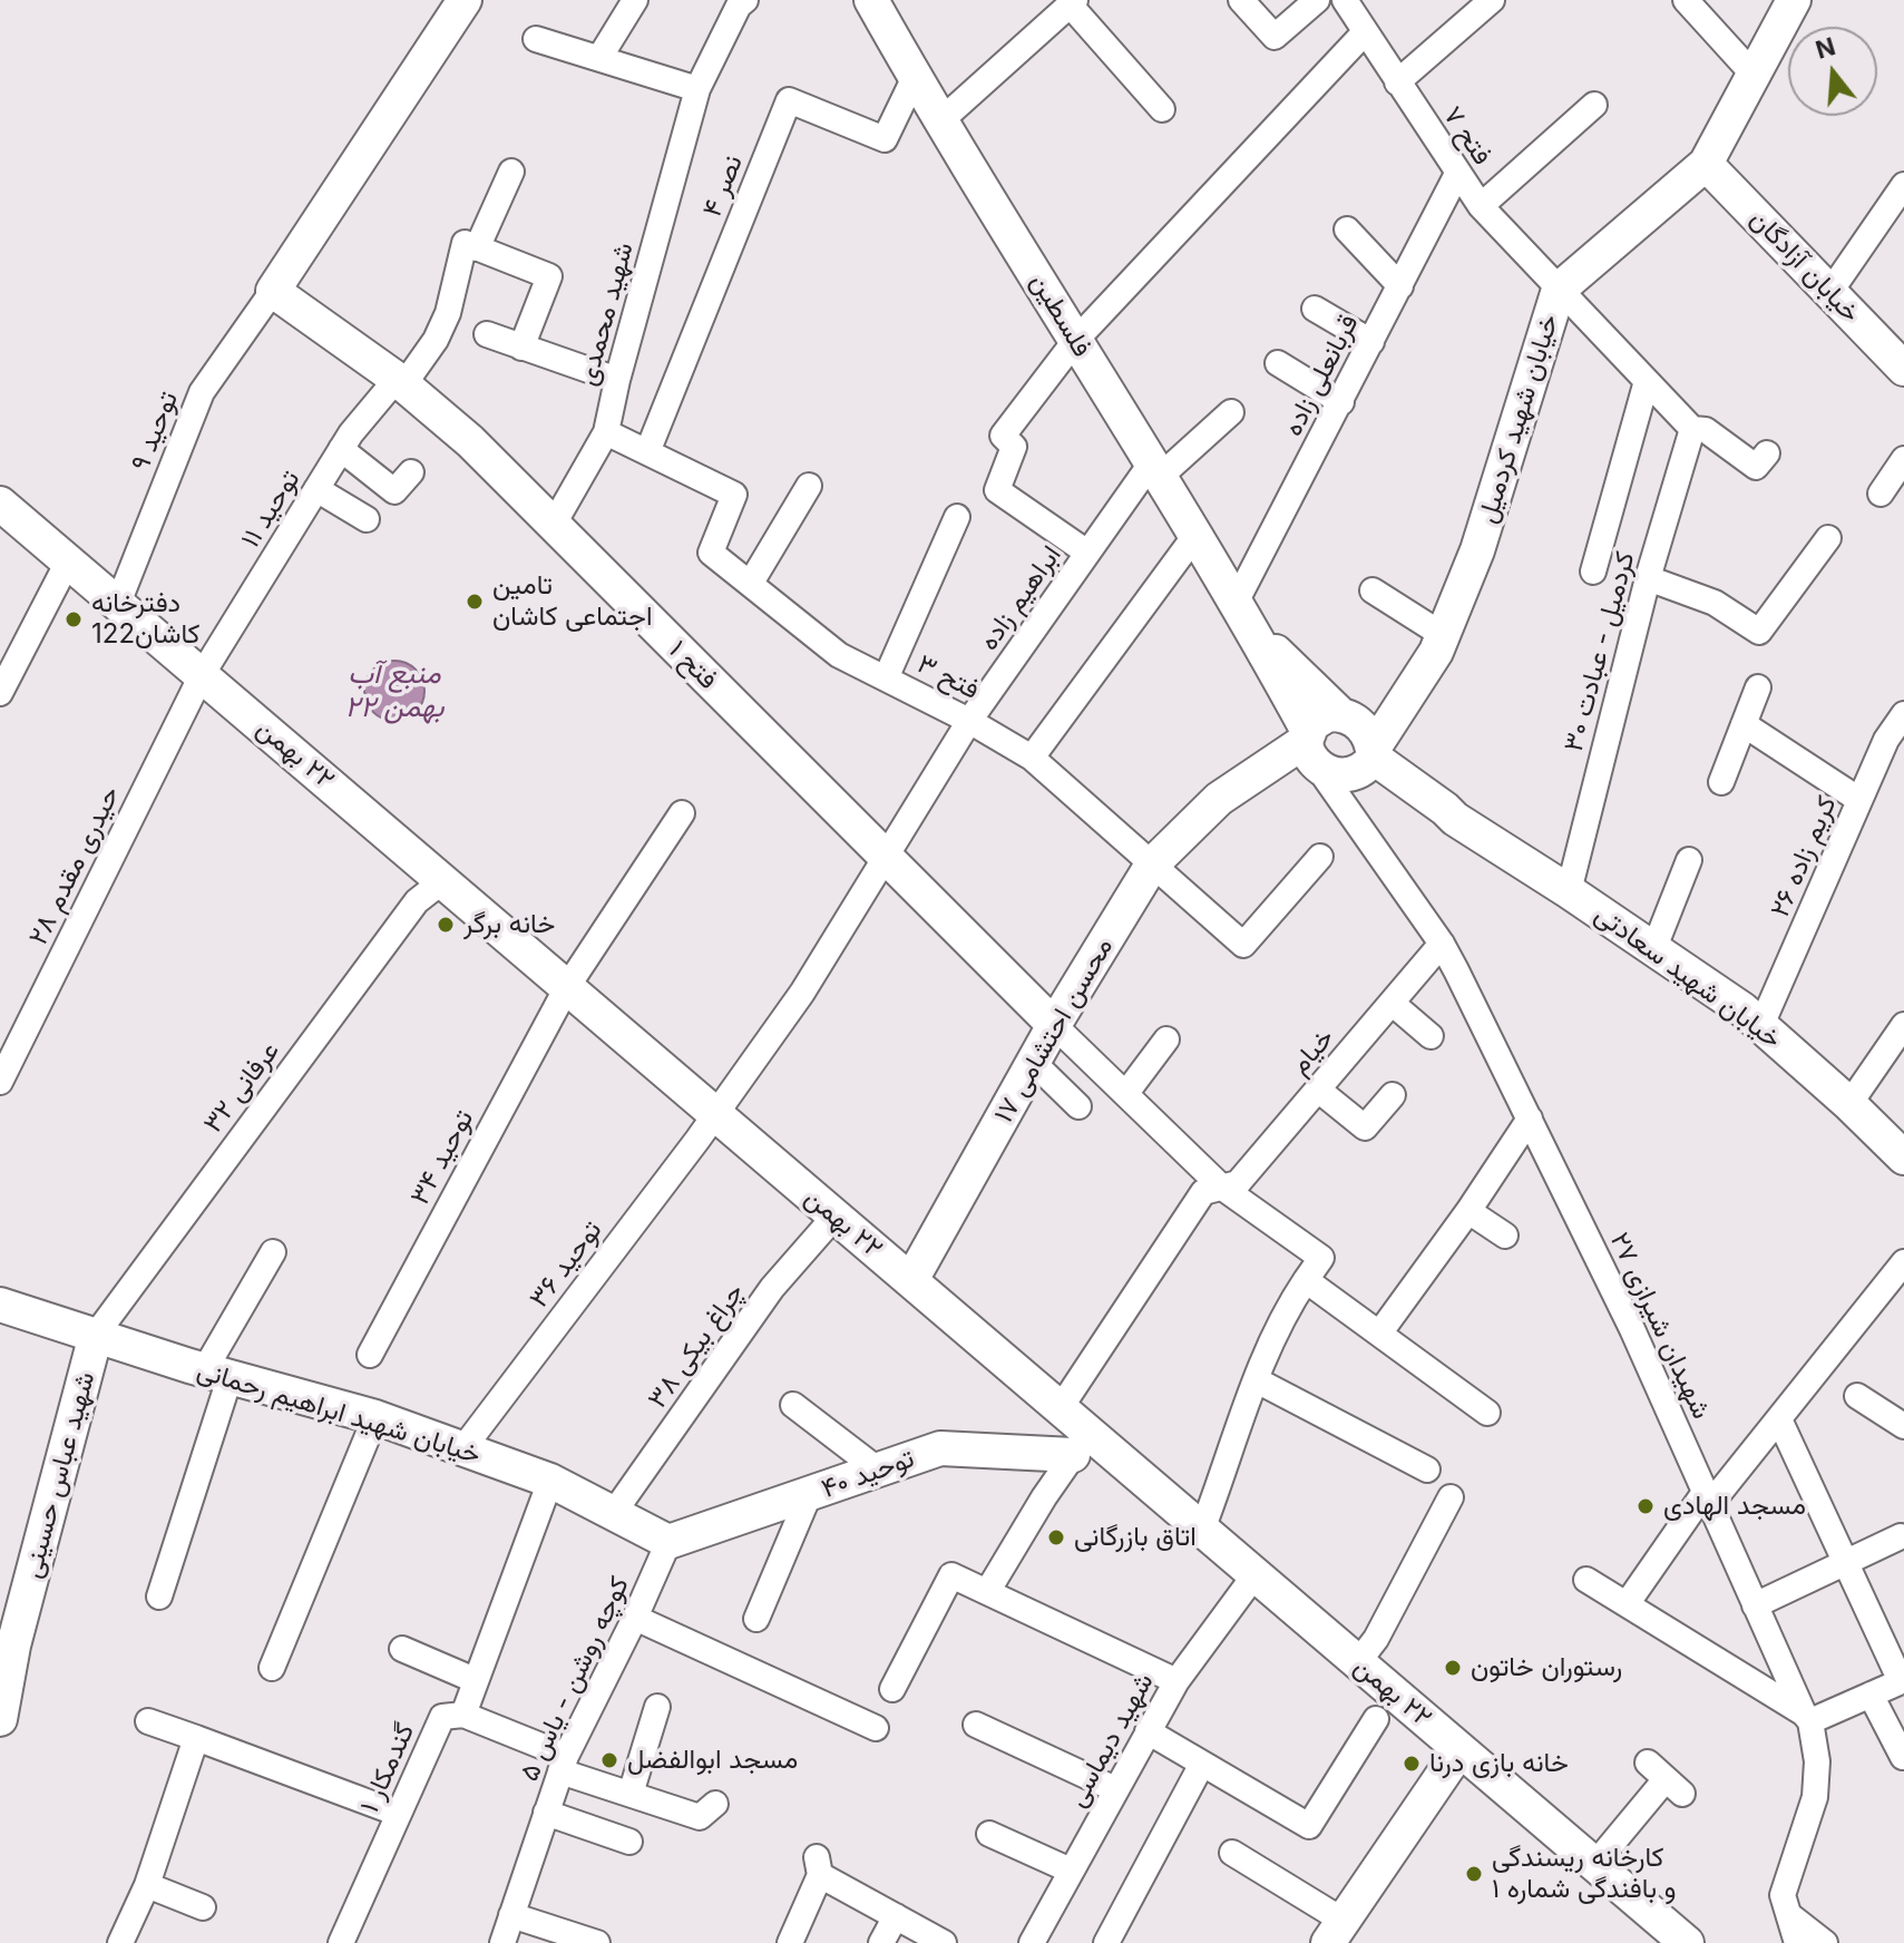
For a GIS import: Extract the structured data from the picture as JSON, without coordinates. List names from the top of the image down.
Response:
{
  "streets": {
    "street": [
      "فتح ۷",
      "نصر ۴",
      "خیابان آزادگان",
      "شهید محمدی",
      "فلسطین",
      "قربانعلی زاده",
      "خیابان شهید کردمیل",
      "توحید ۹",
      "توحید ۱۱",
      "ابراهیم زاده",
      "کردمیل - عبادت ۳۰",
      "فتح ۱",
      "فتح ۳",
      "٢٢ بهمن",
      "کریم زاده ۲۶",
      "حیدری مقدم ۲۸",
      "خیابان شهید سعادتی",
      "محسن احتشامی ۱۷",
      "خیام",
      "عرفانی ۳۲",
      "توحید ۳۴",
      "توحید ۳۶",
      "شهیدان شیرازی ۲۷",
      "چراغ بیکی ۳۸",
      "خیابان شهید ابراهیم رحمانی",
      "توحید ۴۰",
      "شهید عباس حسینی",
      "کوچه روشن - یاس ۵",
      "شهید دیماسی",
      "گندمکار ۱"
    ]
  },
  "crossings": [
    ["فتح ۷", "قربانعلی زاده"],
    ["فتح ۷", "خیابان شهید کردمیل"],
    ["فتح ۷", "کردمیل - عبادت ۳۰"],
    ["نصر ۴", "فلسطین"],
    ["نصر ۴", "فتح ۳"],
    ["خیابان آزادگان", "خیابان شهید کردمیل"],
    ["شهید محمدی", "فتح ۱"],
    ["فلسطین", "قربانعلی زاده"],
    ["فلسطین", "ابراهیم زاده"],
    ["فلسطین", "خیابان شهید سعادتی"],
    ["فلسطین", "محسن احتشامی ۱۷"],
    ["فلسطین", "شهیدان شیرازی ۲۷"],
    ["توحید ۹", "فتح ۱"],
    ["توحید ۹", "٢٢ بهمن"],
    ["توحید ۱۱", "فتح ۱"],
    ["توحید ۱۱", "٢٢ بهمن"],
    ["توحید ۱۱", "حیدری مقدم ۲۸"],
    ["ابراهیم زاده", "فتح ۱"],
    ["ابراهیم زاده", "فتح ۳"],
    ["ابراهیم زاده", "توحید ۳۶"],
    ["کردمیل - عبادت ۳۰", "خیابان شهید سعادتی"],
    ["فتح ۱", "محسن احتشامی ۱۷"],
    ["فتح ۱", "توحید ۳۶"],
    ["فتح ۳", "محسن احتشامی ۱۷"],
    ["٢٢ بهمن", "حیدری مقدم ۲۸"],
    ["٢٢ بهمن", "محسن احتشامی ۱۷"],
    ["٢٢ بهمن", "خیام"],
    ["٢٢ بهمن", "عرفانی ۳۲"],
    ["٢٢ بهمن", "توحید ۳۴"],
    ["٢٢ بهمن", "توحید ۳۶"],
    ["٢٢ بهمن", "چراغ بیکی ۳۸"],
    ["٢٢ بهمن", "توحید ۴۰"],
    ["٢٢ بهمن", "شهید دیماسی"],
    ["کریم زاده ۲۶", "خیابان شهید سعادتی"],
    ["خیابان شهید سعادتی", "محسن احتشامی ۱۷"],
    ["خیابان شهید سعادتی", "شهیدان شیرازی ۲۷"],
    ["محسن احتشامی ۱۷", "شهیدان شیرازی ۲۷"],
    ["خیام", "شهیدان شیرازی ۲۷"],
    ["عرفانی ۳۲", "خیابان شهید ابراهیم رحمانی"],
    ["عرفانی ۳۲", "شهید عباس حسینی"],
    ["توحید ۳۶", "خیابان شهید ابراهیم رحمانی"],
    ["چراغ بیکی ۳۸", "خیابان شهید ابراهیم رحمانی"],
    ["خیابان شهید ابراهیم رحمانی", "توحید ۴۰"],
    ["خیابان شهید ابراهیم رحمانی", "شهید عباس حسینی"],
    ["خیابان شهید ابراهیم رحمانی", "کوچه روشن - یاس ۵"],
    ["توحید ۴۰", "کوچه روشن - یاس ۵"]
  ],
  "water": ["منبع آب ۲۲ بهمن"],
  "places": [
    "تامین اجتماعی کاشان",
    "دفترخانه 122کاشان",
    "خانه برگر",
    "مسجد الهادی",
    "اتاق بازرگانی",
    "رستوران خاتون",
    "مسجد ابوالفضل",
    "خانه بازی درنا",
    "کارخانه ریسندگی و بافندگی شماره ۱"
  ],
  "north": "top"
}
